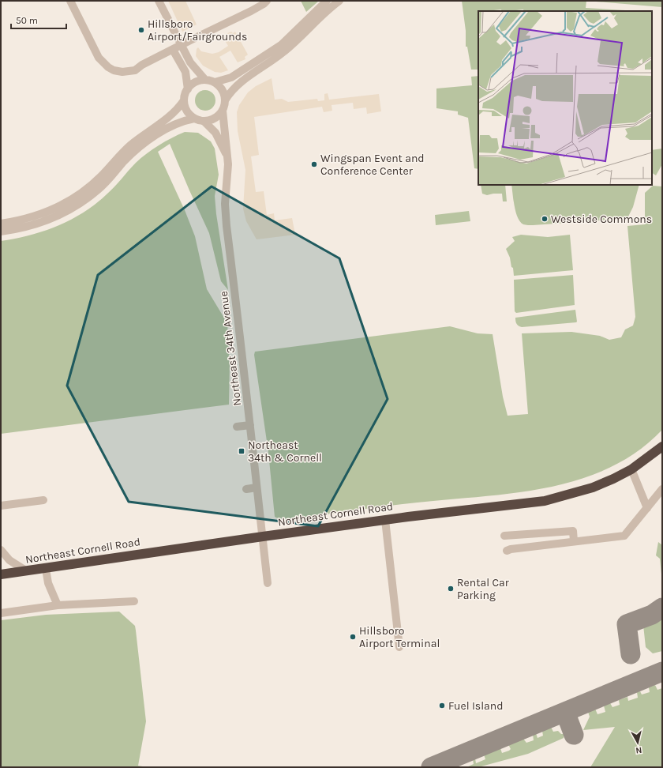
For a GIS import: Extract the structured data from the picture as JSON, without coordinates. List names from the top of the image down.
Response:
{
  "streets": {
    "highway": ["Northeast Cornell Road"],
    "street": ["Northeast 34th Avenue"]
  },
  "crossings": [
    ["Northeast 34th Avenue", "Northeast Cornell Road"]
  ],
  "places": {
    "other": [
      "Hillsboro Airport/Fairgrounds",
      "Wingspan Event and Conference Center",
      "Westside Commons",
      "Rental Car Parking",
      "Hillsboro Airport Terminal",
      "Fuel Island"
    ],
    "transit": ["Northeast 34th & Cornell"]
  },
  "scale_bar": "50 m",
  "north": "bottom"
}
